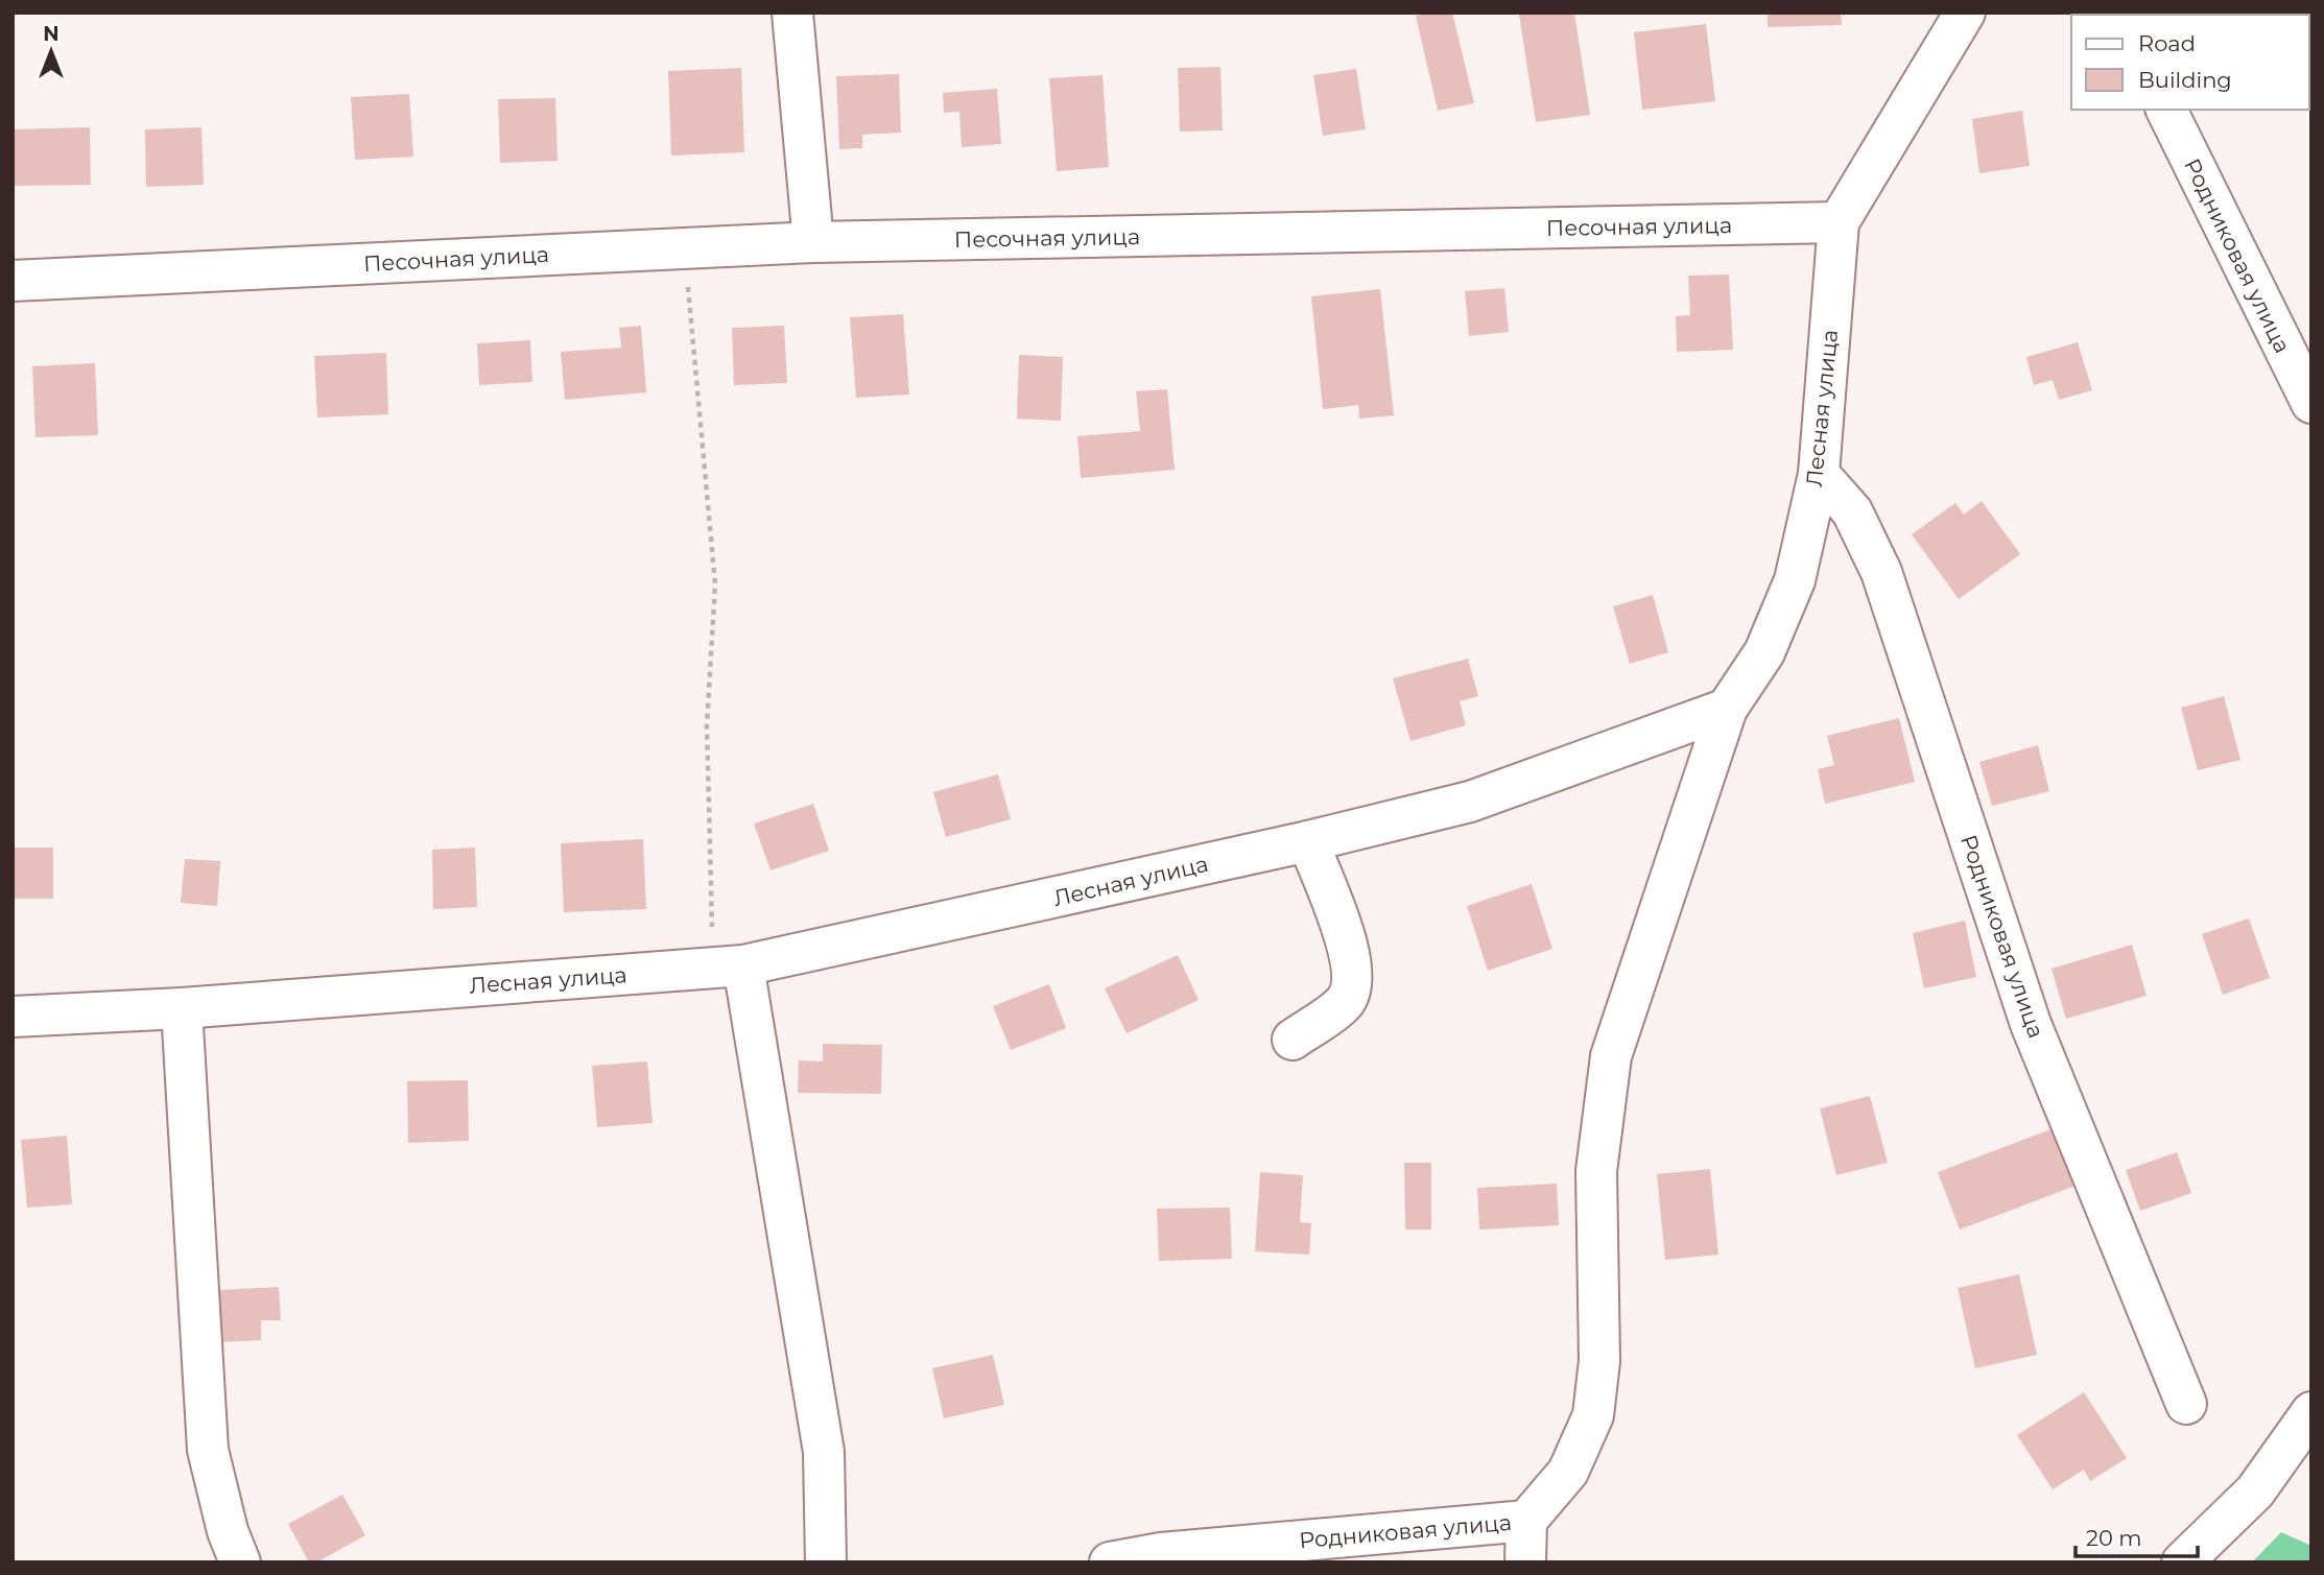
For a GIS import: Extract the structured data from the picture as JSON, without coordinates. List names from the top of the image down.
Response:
{
  "streets": {
    "street": ["Песочная улица", "Родниковая улица", "Лесная улица"]
  },
  "crossings": [
    ["Песочная улица", "Лесная улица"],
    ["Родниковая улица", "Лесная улица"]
  ],
  "legend": ["Road", "Building"],
  "scale_bar": "20 m",
  "north": "top"
}
